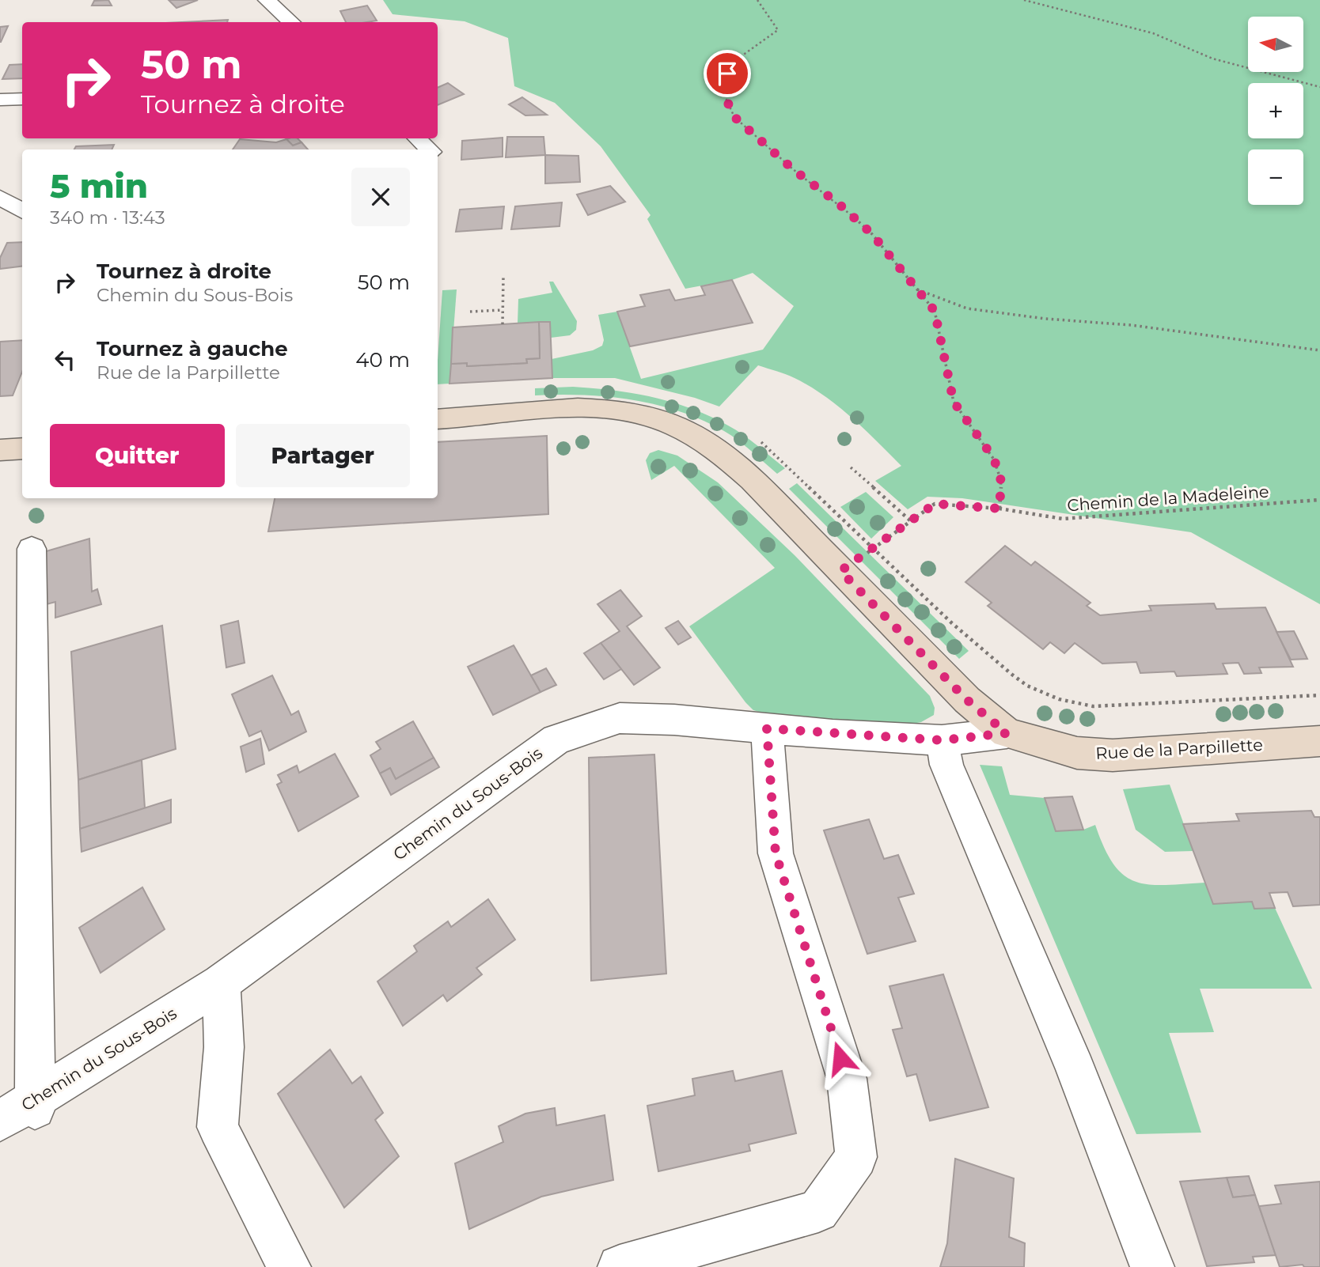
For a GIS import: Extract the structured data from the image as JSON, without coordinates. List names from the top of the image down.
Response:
{
  "streets": {
    "street": ["Rue de la Parpillette", "Chemin du Sous-Bois"],
    "path": ["Chemin de la Madeleine"]
  },
  "crossings": [
    ["Chemin de la Madeleine", "Rue de la Parpillette"],
    ["Rue de la Parpillette", "Chemin du Sous-Bois"]
  ],
  "north": "left",
  "page": {
    "map_buttons": ["+", "−"],
    "turn": ["50 m", "Tournez à droite"],
    "heading": ["5 min", "340 m · 13:43"],
    "list": [
      {
        "name": "Tournez à droite",
        "note": "Chemin du Sous-Bois",
        "value": "50 m"
      },
      {
        "name": "Tournez à gauche",
        "note": "Rue de la Parpillette",
        "value": "40 m"
      }
    ],
    "buttons": ["Quitter", "Partager"]
  }
}
